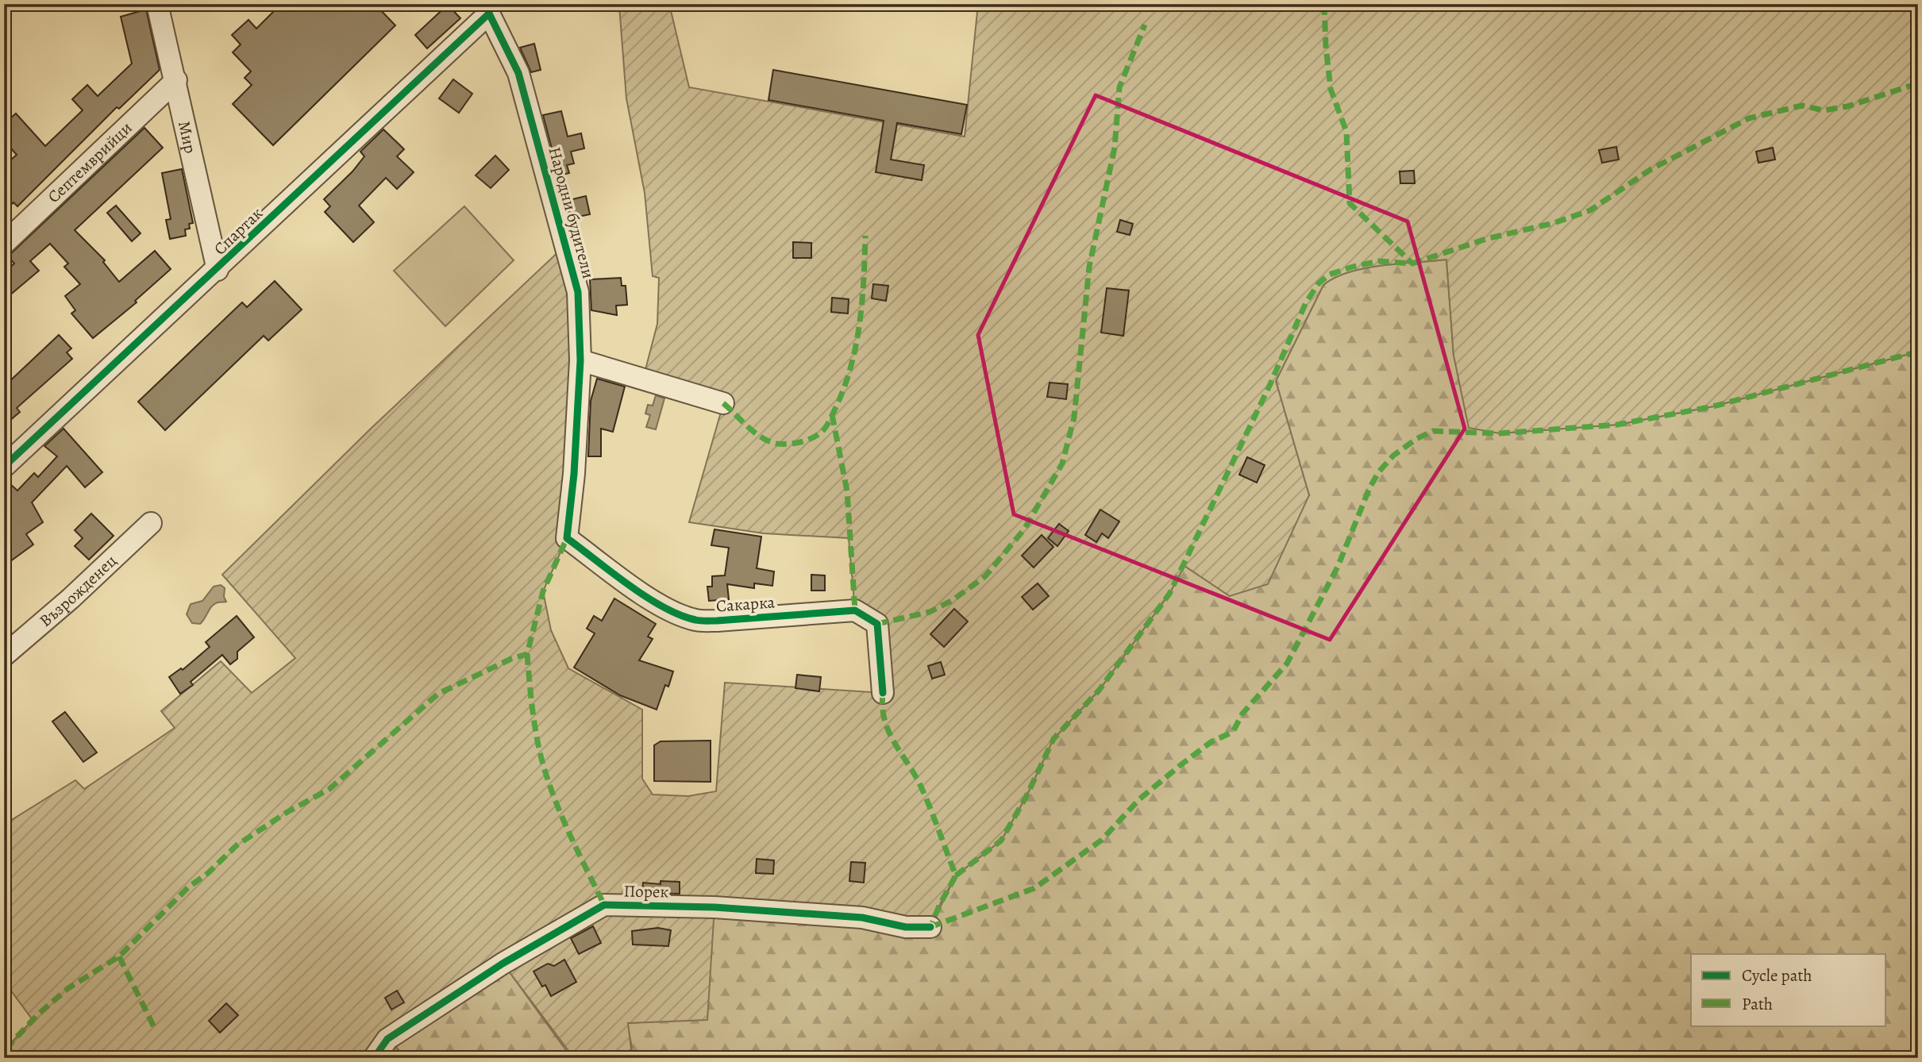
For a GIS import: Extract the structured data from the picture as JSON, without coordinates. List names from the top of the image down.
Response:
{
  "streets": {
    "street": [
      "Мир",
      "Септемврийци",
      "Народни будители",
      "Спартак",
      "Възрожденец",
      "Сакарка",
      "Порек"
    ]
  },
  "crossings": [
    ["Мир", "Септемврийци"],
    ["Мир", "Спартак"],
    ["Народни будители", "Спартак"],
    ["Народни будители", "Сакарка"]
  ],
  "legend": ["Cycle path", "Path"]
}
